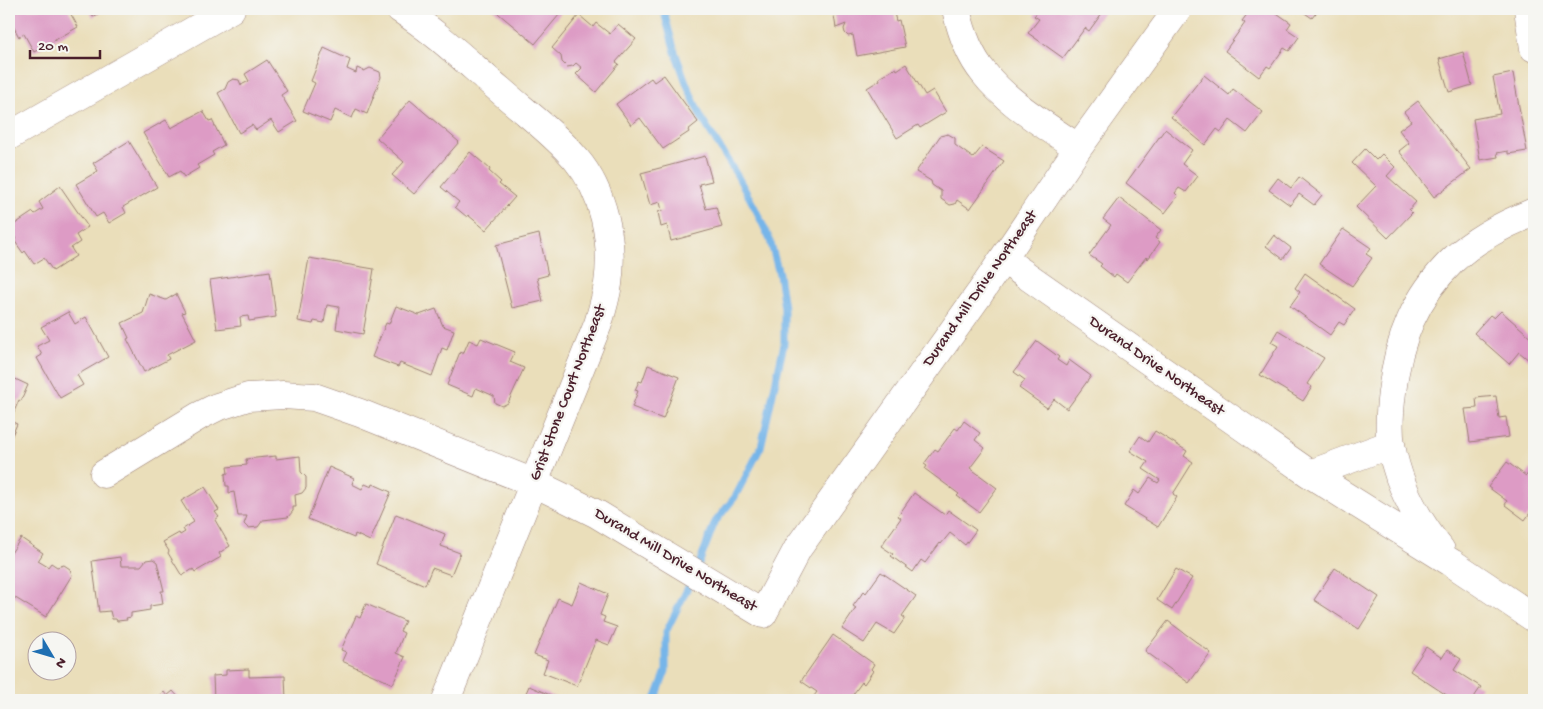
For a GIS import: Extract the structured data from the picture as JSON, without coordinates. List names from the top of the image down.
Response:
{
  "streets": {
    "street": ["Durand Mill Drive Northeast", "Durand Drive Northeast", "Grist Stone Court Northeast"]
  },
  "crossings": [
    ["Durand Mill Drive Northeast", "Durand Drive Northeast"],
    ["Durand Mill Drive Northeast", "Grist Stone Court Northeast"]
  ],
  "scale_bar": "20 m",
  "north": "bottom right"
}
